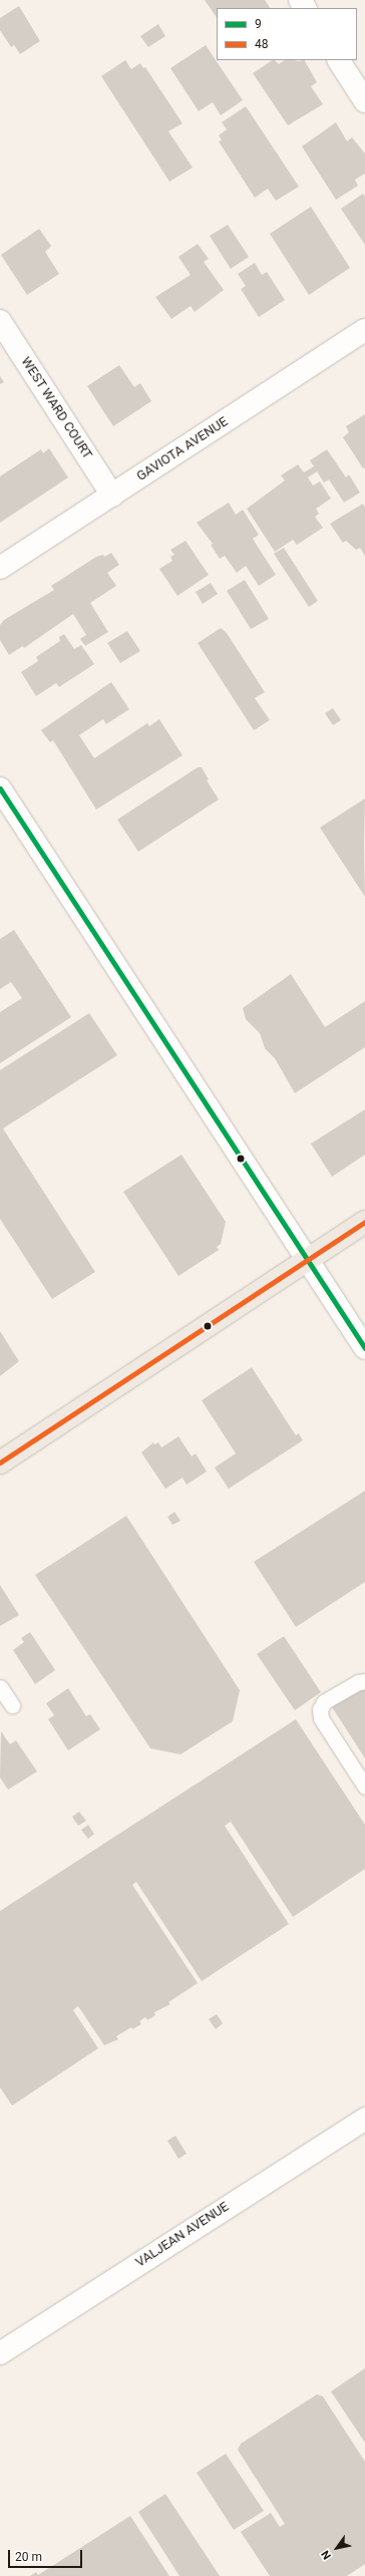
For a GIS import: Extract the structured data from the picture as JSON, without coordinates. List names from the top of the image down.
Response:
{
  "streets": {
    "street": ["WEST WARD COURT", "GAVIOTA AVENUE", "VALJEAN AVENUE"]
  },
  "crossings": [
    ["WEST WARD COURT", "GAVIOTA AVENUE"]
  ],
  "lines": ["transit line 9", "transit line 48"],
  "legend": ["9", "48"],
  "scale_bar": "20 m",
  "north": "bottom left"
}
